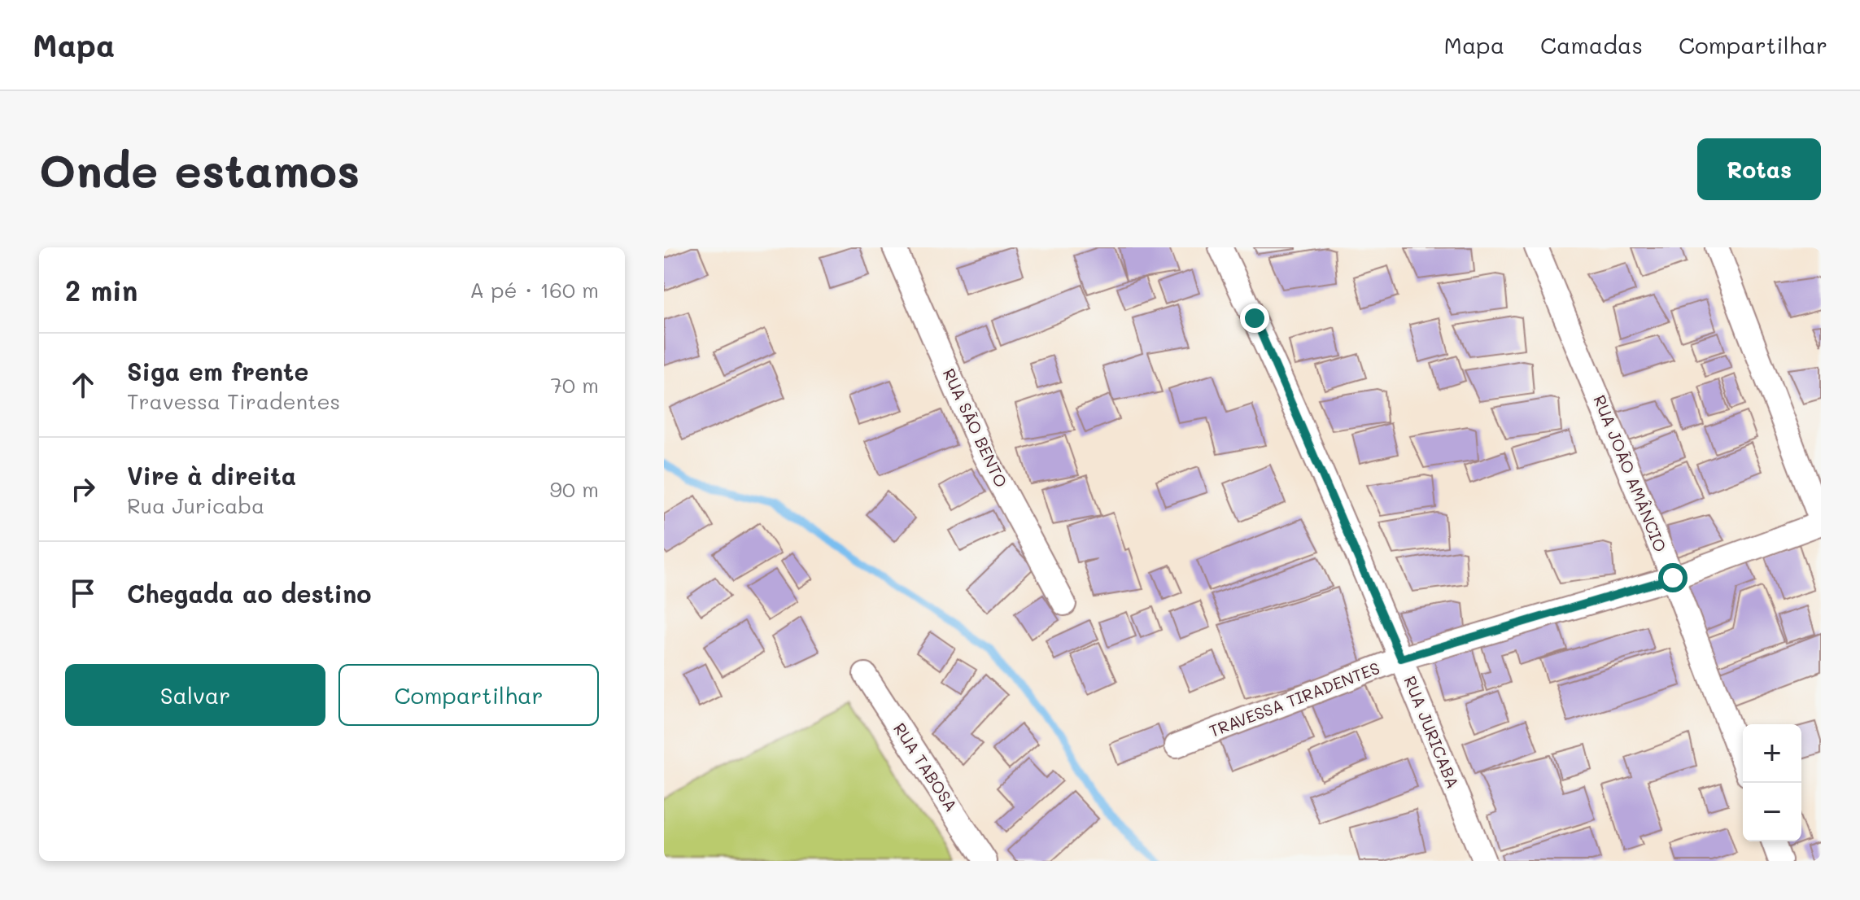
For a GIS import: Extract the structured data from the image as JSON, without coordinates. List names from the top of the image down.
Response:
{
  "streets": {
    "street": [
      "RUA SÃO BENTO",
      "RUA JOÃO AMÂNCIO",
      "TRAVESSA TIRADENTES",
      "RUA JURICABA",
      "RUA TABOSA"
    ]
  },
  "crossings": [
    ["RUA JOÃO AMÂNCIO", "TRAVESSA TIRADENTES"],
    ["TRAVESSA TIRADENTES", "RUA JURICABA"]
  ],
  "page": {
    "header": "Mapa",
    "nav": ["Mapa", "Camadas", "Compartilhar"],
    "buttons": [
      "Rotas",
      ["Salvar", "Compartilhar"]
    ],
    "title": "Onde estamos",
    "heading": ["2 min", "A pé · 160 m"],
    "list": [
      ["Siga em frente", "Travessa Tiradentes", "70 m"],
      ["Vire à direita", "Rua Juricaba", "90 m"],
      "Chegada ao destino"
    ],
    "map_buttons": ["+", "−"]
  }
}
